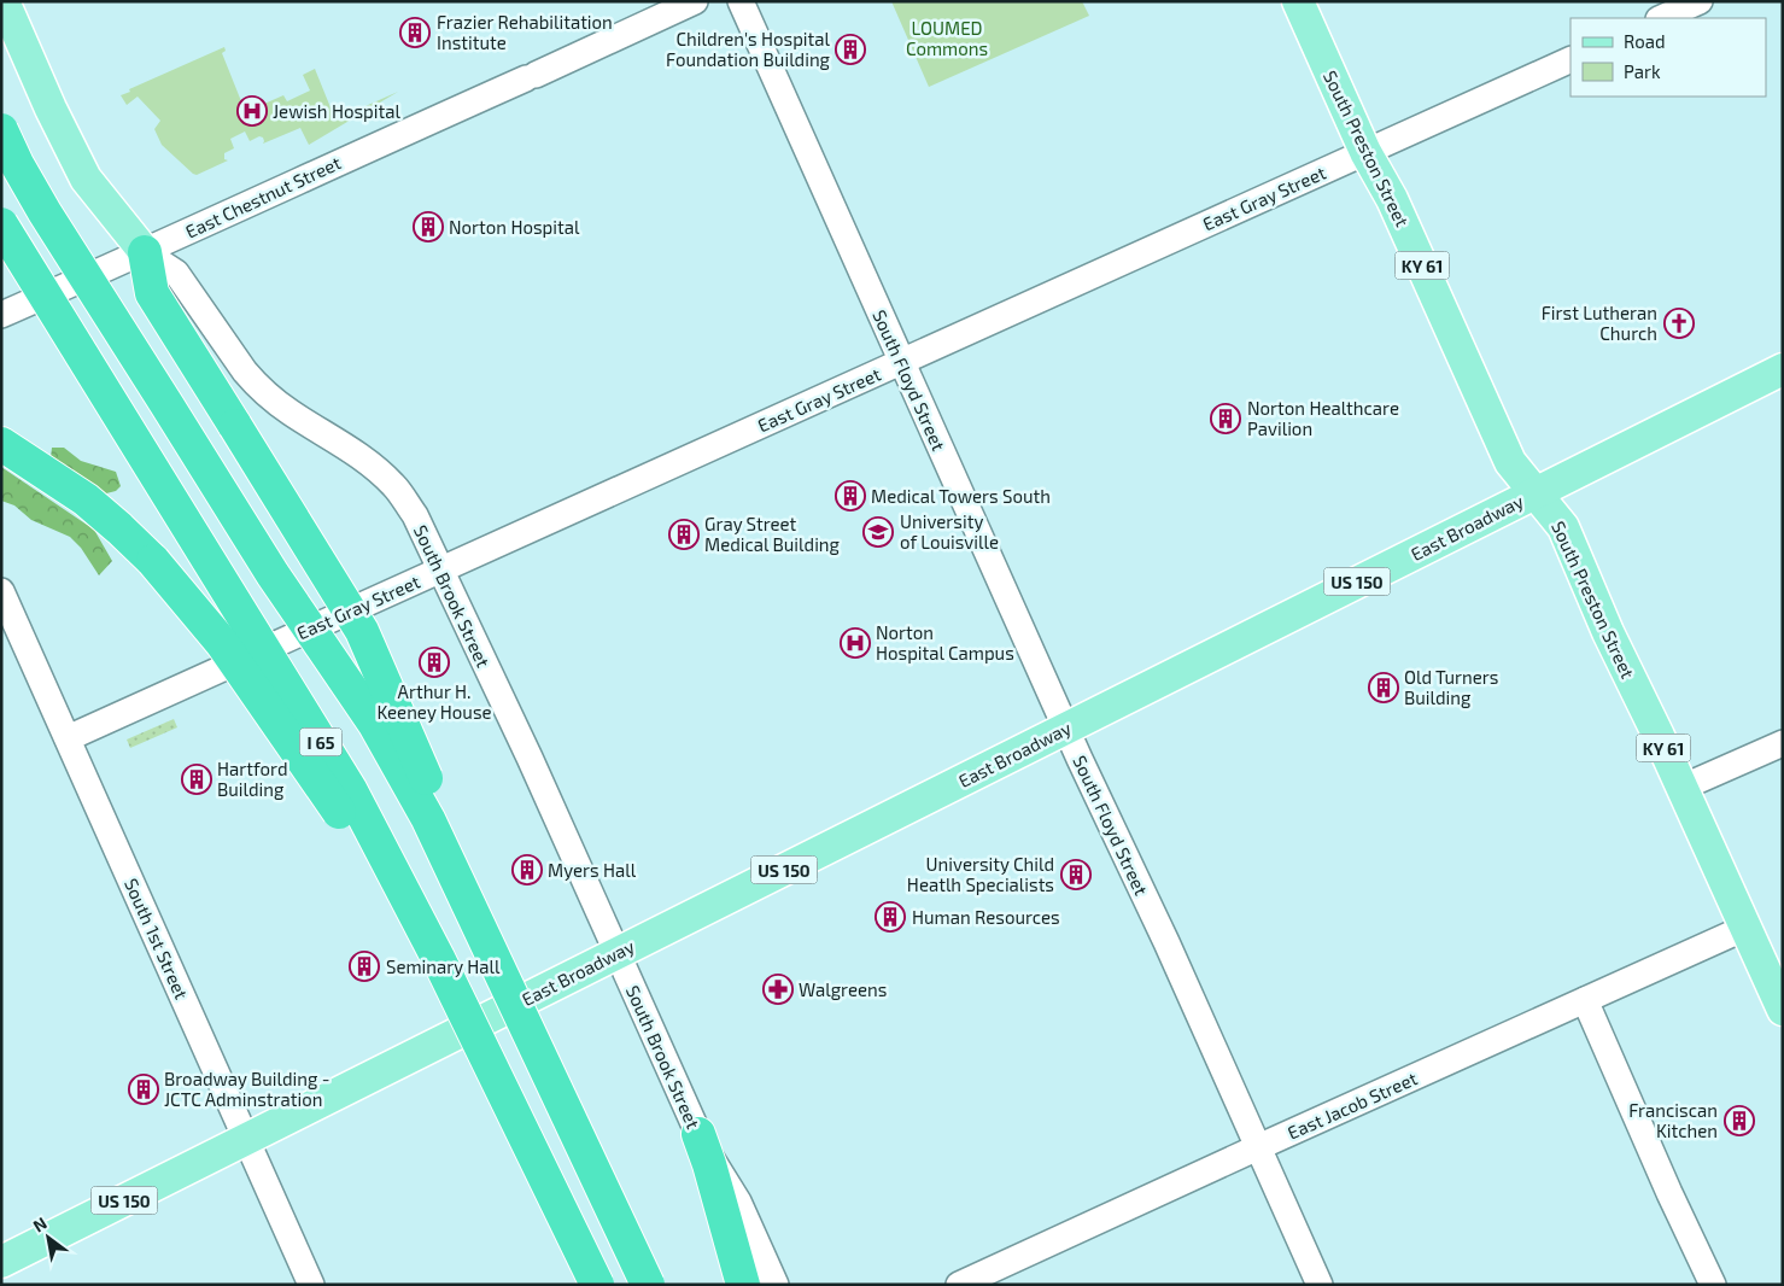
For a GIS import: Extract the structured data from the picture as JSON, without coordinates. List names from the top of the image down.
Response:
{
  "streets": {
    "highway": ["I 65"],
    "main road": [
      "South Preston Street",
      "KY 61",
      "East Broadway",
      "US 150",
      "South Brook Street"
    ],
    "street": [
      "East Chestnut Street",
      "East Gray Street",
      "South Floyd Street",
      "South 1st Street",
      "East Jacob Street"
    ]
  },
  "crossings": [
    ["South Preston Street", "East Gray Street"],
    ["South Preston Street", "East Broadway"],
    ["South Preston Street", "East Jacob Street"],
    ["East Chestnut Street", "South Brook Street"],
    ["East Gray Street", "South Floyd Street"],
    ["East Gray Street", "South Brook Street"],
    ["East Gray Street", "South 1st Street"],
    ["South Floyd Street", "East Broadway"],
    ["South Floyd Street", "East Jacob Street"],
    ["East Broadway", "US 150"],
    ["East Broadway", "South Brook Street"],
    ["East Broadway", "South 1st Street"],
    ["US 150", "South 1st Street"]
  ],
  "parks": ["LOUMED Commons"],
  "places": {
    "building": [
      "Frazier Rehabilitation Institute",
      "Children's Hospital Foundation Building",
      "Norton Hospital",
      "Norton Healthcare Pavilion",
      "Medical Towers South",
      "Gray Street Medical Building",
      "Arthur H. Keeney House",
      "Old Turners Building",
      "Hartford Building",
      "Myers Hall",
      "University Child Heatlh Specialists",
      "Human Resources",
      "Seminary Hall",
      "Broadway Building - JCTC Adminstration",
      "Franciscan Kitchen"
    ],
    "hospital": ["Jewish Hospital", "Norton Hospital Campus"],
    "church": ["First Lutheran Church"],
    "school or university": ["University of Louisville"],
    "pharmacy": ["Walgreens"]
  },
  "legend": ["Road", "Park"],
  "north": "top left"
}
